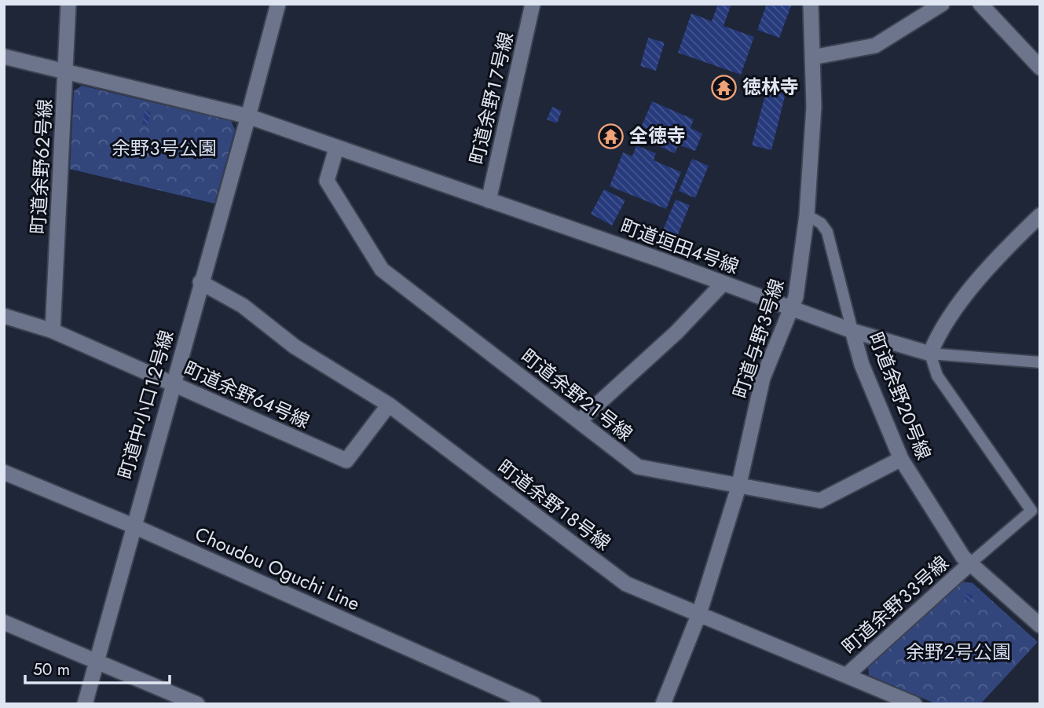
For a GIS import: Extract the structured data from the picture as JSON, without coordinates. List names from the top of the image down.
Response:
{
  "streets": {
    "street": [
      "町道余野１７号線",
      "町道余野６２号線",
      "町道垣田４号線",
      "町道与野３号線",
      "町道余野６４号線",
      "町道余野２１号線",
      "町道余野２０号線",
      "町道中小口１２号線",
      "町道余野１８号線",
      "Choudou Oguchi Line",
      "町道余野３３号線"
    ]
  },
  "crossings": [
    ["町道余野１７号線", "町道垣田４号線"],
    ["町道余野６２号線", "町道垣田４号線"],
    ["町道余野６２号線", "町道余野６４号線"],
    ["町道垣田４号線", "町道与野３号線"],
    ["町道垣田４号線", "町道余野２１号線"],
    ["町道垣田４号線", "町道余野２０号線"],
    ["町道垣田４号線", "町道中小口１２号線"],
    ["町道与野３号線", "町道余野２１号線"],
    ["町道与野３号線", "町道余野１８号線"],
    ["町道余野６４号線", "町道中小口１２号線"],
    ["町道余野６４号線", "町道余野１８号線"],
    ["町道余野２１号線", "町道余野２０号線"],
    ["町道余野２０号線", "町道余野３３号線"],
    ["町道中小口１２号線", "町道余野１８号線"],
    ["町道中小口１２号線", "Choudou Oguchi Line"],
    ["町道余野１８号線", "町道余野３３号線"]
  ],
  "parks": ["余野３号公園", "余野２号公園"],
  "places": {
    "temple": ["徳林寺", "全徳寺"]
  },
  "scale_bar": "50 m"
}
